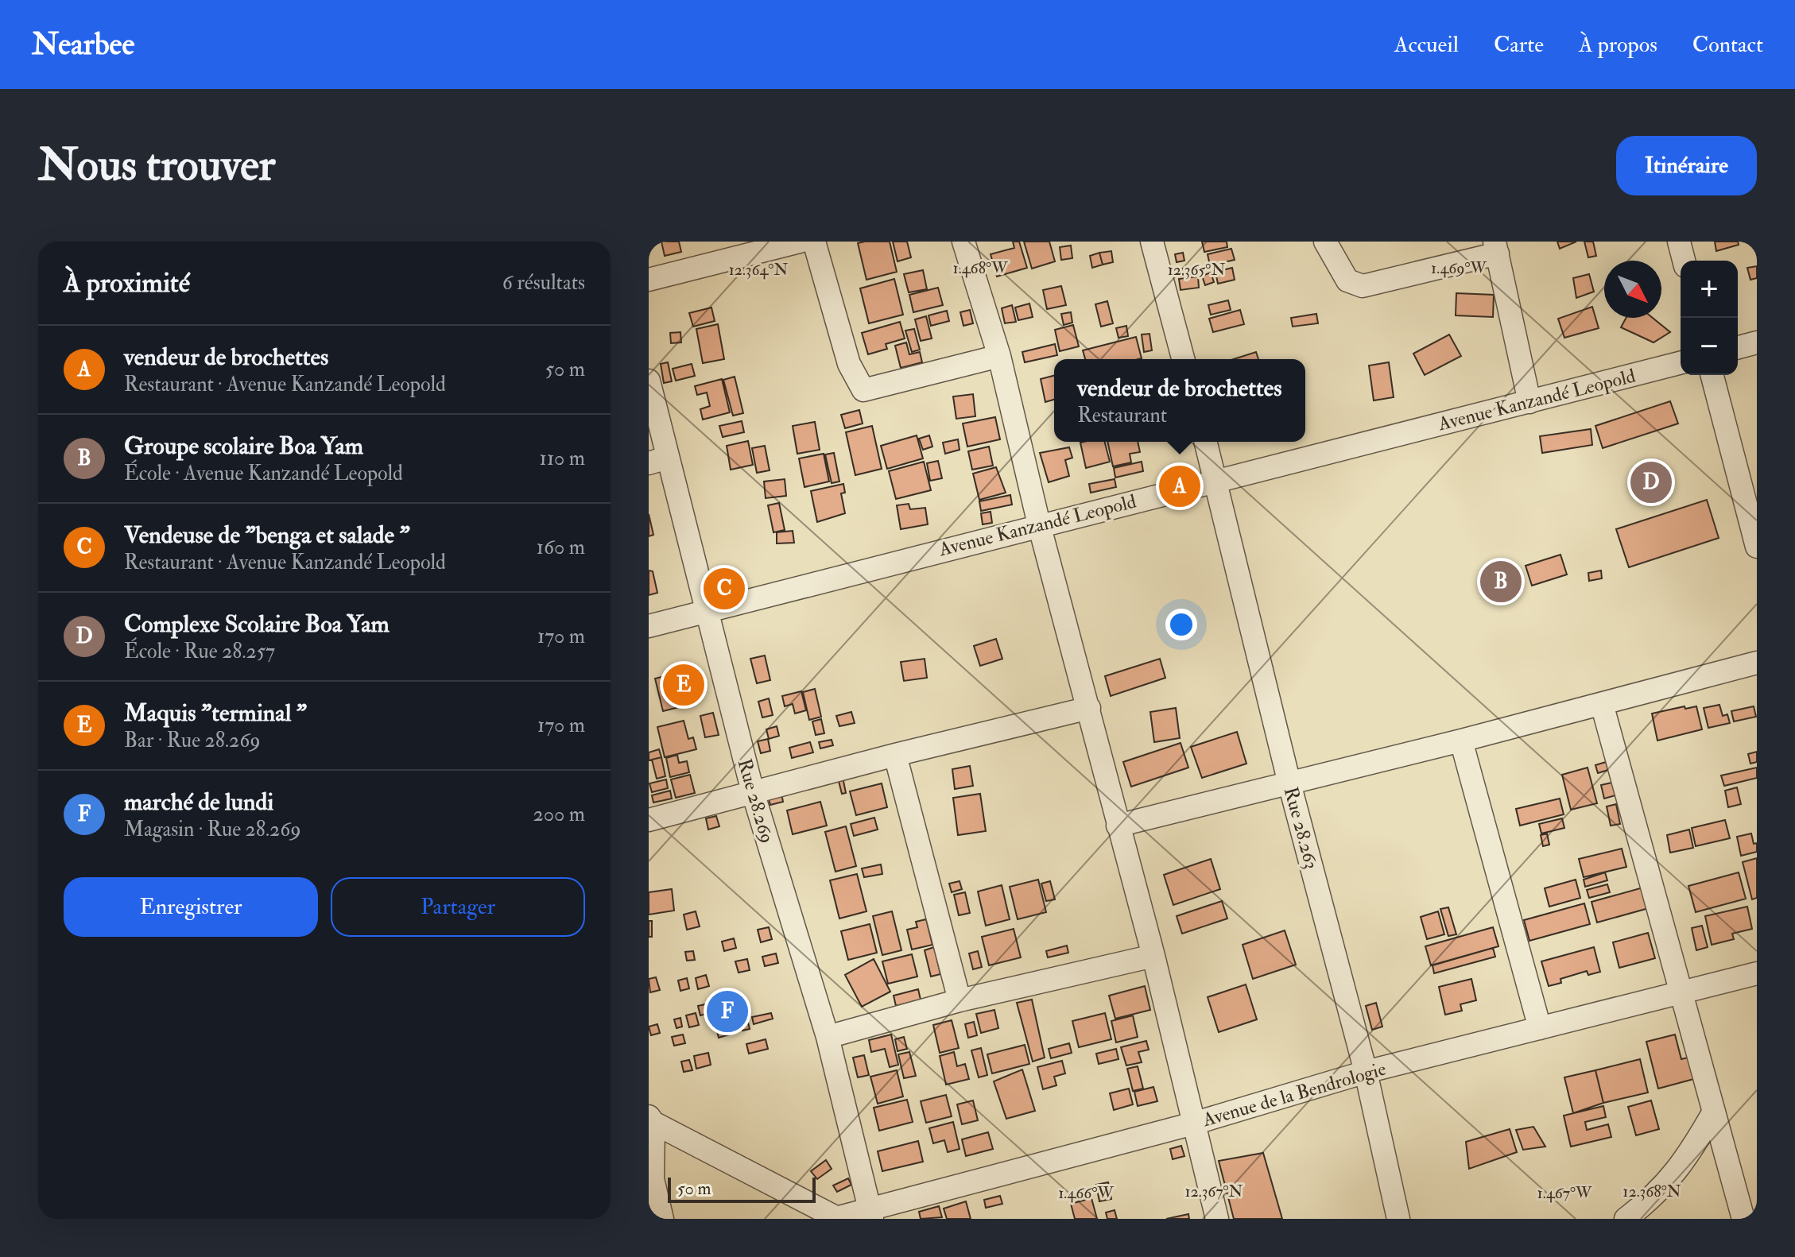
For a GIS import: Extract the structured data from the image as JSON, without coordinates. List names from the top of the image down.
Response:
{
  "streets": {
    "street": [
      "Avenue Kanzandé Leopold",
      "Rue 28.269",
      "Rue 28.263",
      "Avenue de la Bendrologie"
    ]
  },
  "crossings": [
    ["Avenue Kanzandé Leopold", "Rue 28.269"],
    ["Avenue Kanzandé Leopold", "Rue 28.263"],
    ["Rue 28.269", "Avenue de la Bendrologie"],
    ["Rue 28.263", "Avenue de la Bendrologie"]
  ],
  "scale_bar": "50 m",
  "north": "bottom right",
  "page": {
    "header": "Nearbee",
    "nav": [
      "Accueil",
      "Carte",
      "À propos",
      "Contact"
    ],
    "buttons": [
      "Itinéraire",
      ["Enregistrer", "Partager"]
    ],
    "title": "Nous trouver",
    "heading": ["À proximité", "6 résultats"],
    "map_buttons": ["+", "−"],
    "list": [
      {
        "mark": "A",
        "name": "vendeur de brochettes",
        "note": "Restaurant · Avenue Kanzandé Leopold",
        "value": "50 m"
      },
      {
        "mark": "B",
        "name": "Groupe scolaire Boa Yam",
        "note": "École · Avenue Kanzandé Leopold",
        "value": "110 m"
      },
      {
        "mark": "C",
        "name": "Vendeuse de \"benga et salade \"",
        "note": "Restaurant · Avenue Kanzandé Leopold",
        "value": "160 m"
      },
      {
        "mark": "D",
        "name": "Complexe Scolaire Boa Yam",
        "note": "École · Rue 28.257",
        "value": "170 m"
      },
      {
        "mark": "E",
        "name": "Maquis \"terminal \"",
        "note": "Bar · Rue 28.269",
        "value": "170 m"
      },
      {
        "mark": "F",
        "name": "marché de lundi",
        "note": "Magasin · Rue 28.269",
        "value": "200 m"
      }
    ],
    "popup": ["vendeur de brochettes", "Restaurant"],
    "pins": [
      "D",
      "A",
      "B",
      "C",
      "E",
      "F"
    ],
    "scale": "50 m"
  },
  "coordinates": [
    "1.468°W",
    "1.469°W",
    "12.364°N",
    "12.365°N",
    "12.367°N",
    "12.368°N",
    "1.466°W",
    "1.467°W"
  ]
}
